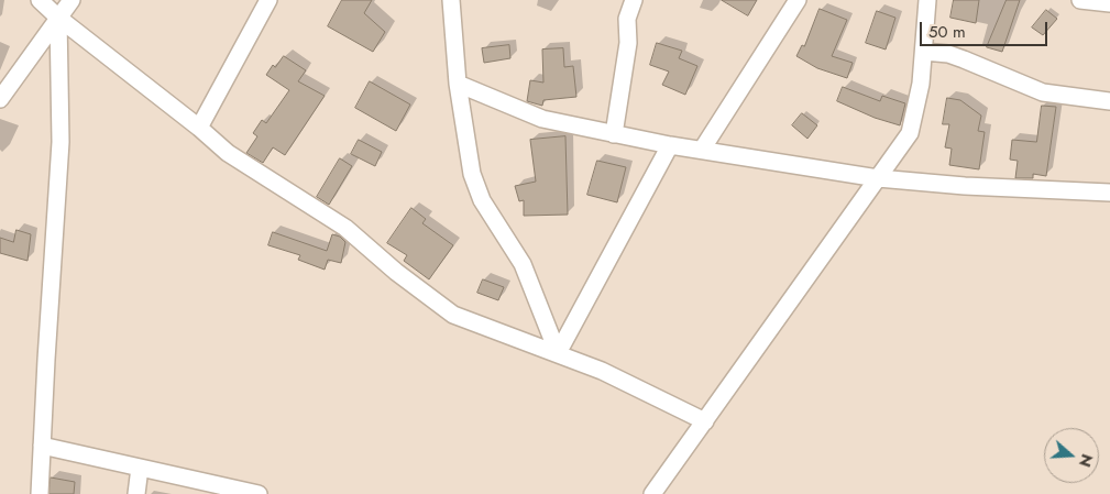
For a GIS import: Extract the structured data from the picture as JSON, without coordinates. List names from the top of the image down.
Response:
{
  "scale_bar": "50 m",
  "north": "right"
}
